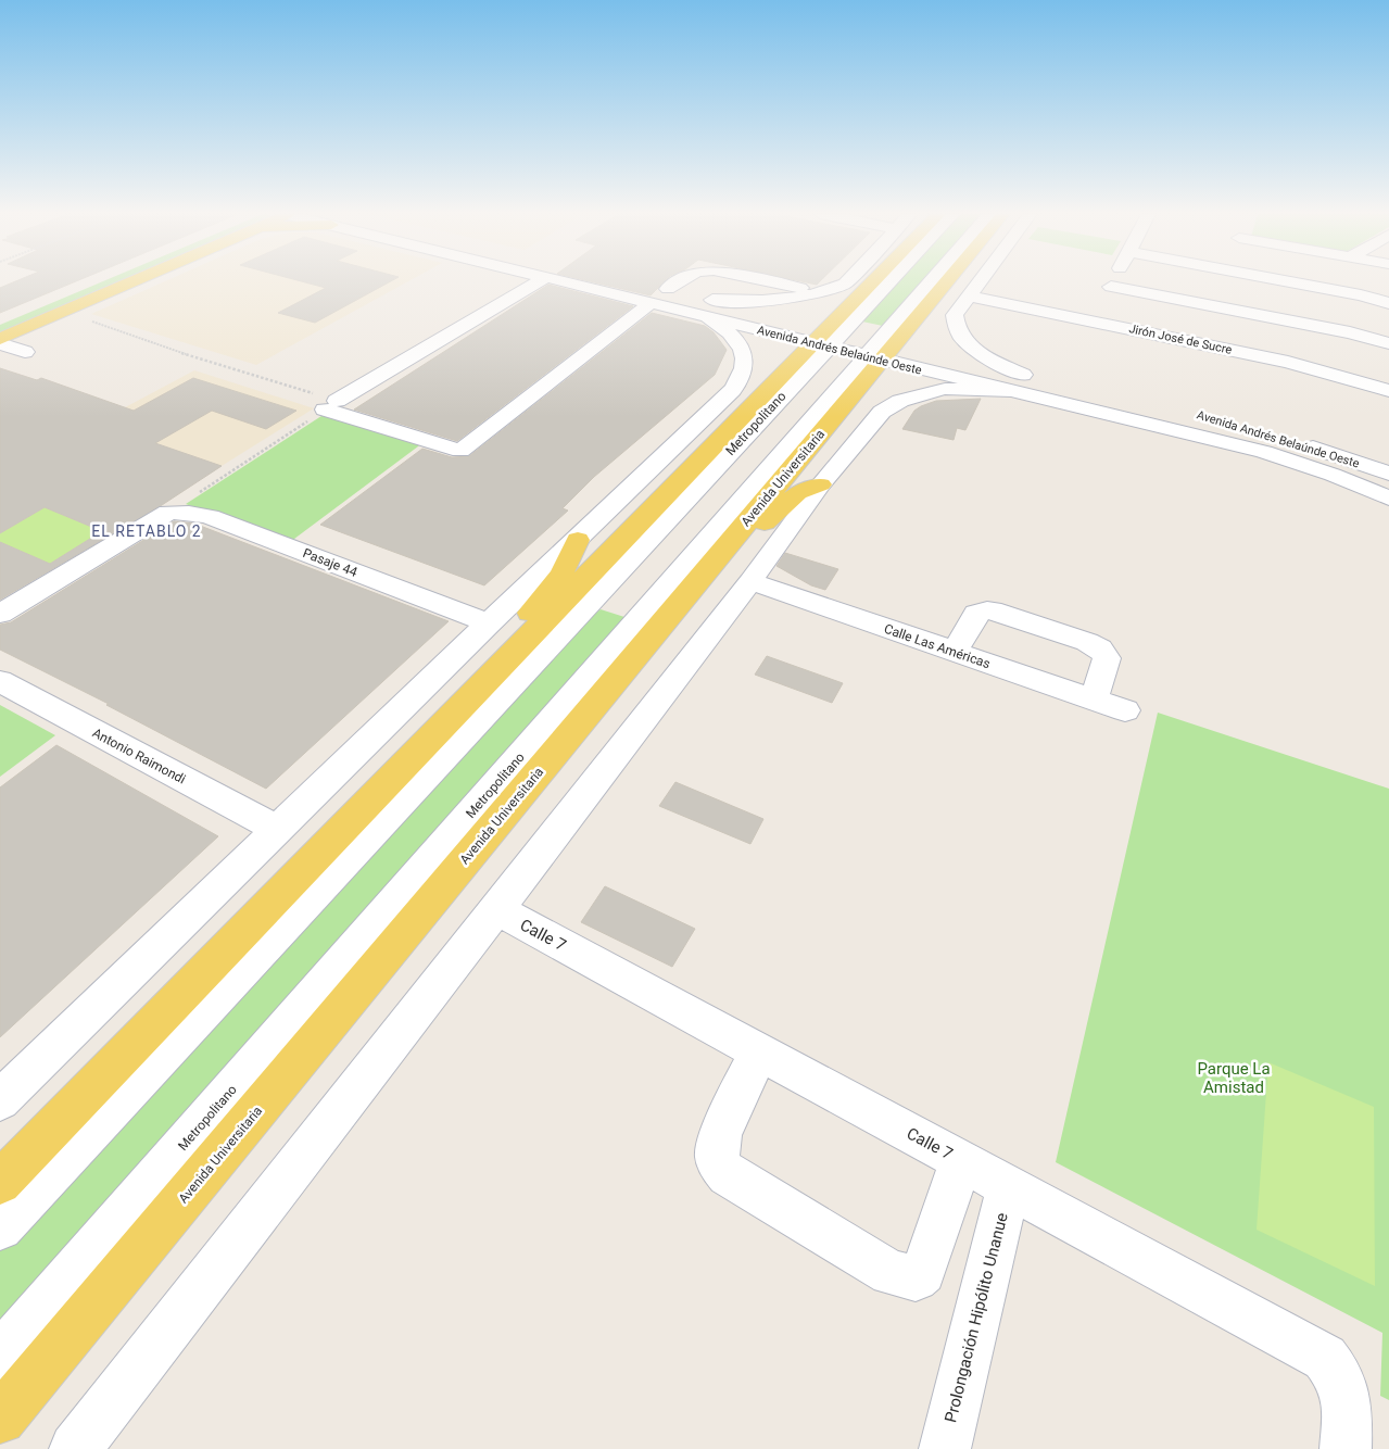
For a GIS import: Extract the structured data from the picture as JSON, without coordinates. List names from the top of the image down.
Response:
{
  "streets": {
    "main road": ["Avenida Universitaria"],
    "street": [
      "Jirón José de Sucre",
      "Avenida Andrés Belaúnde Oeste",
      "Metropolitano",
      "Pasaje 44",
      "Calle Las Américas",
      "Antonio Raimondi",
      "Calle 7",
      "Prolongación Hipólito Unanue"
    ]
  },
  "crossings": [
    ["Avenida Andrés Belaúnde Oeste", "Metropolitano"],
    ["Avenida Andrés Belaúnde Oeste", "Avenida Universitaria"],
    ["Metropolitano", "Avenida Universitaria"],
    ["Calle 7", "Prolongación Hipólito Unanue"]
  ],
  "districts": ["EL RETABLO 2"],
  "parks": ["Parque La Amistad"]
}
